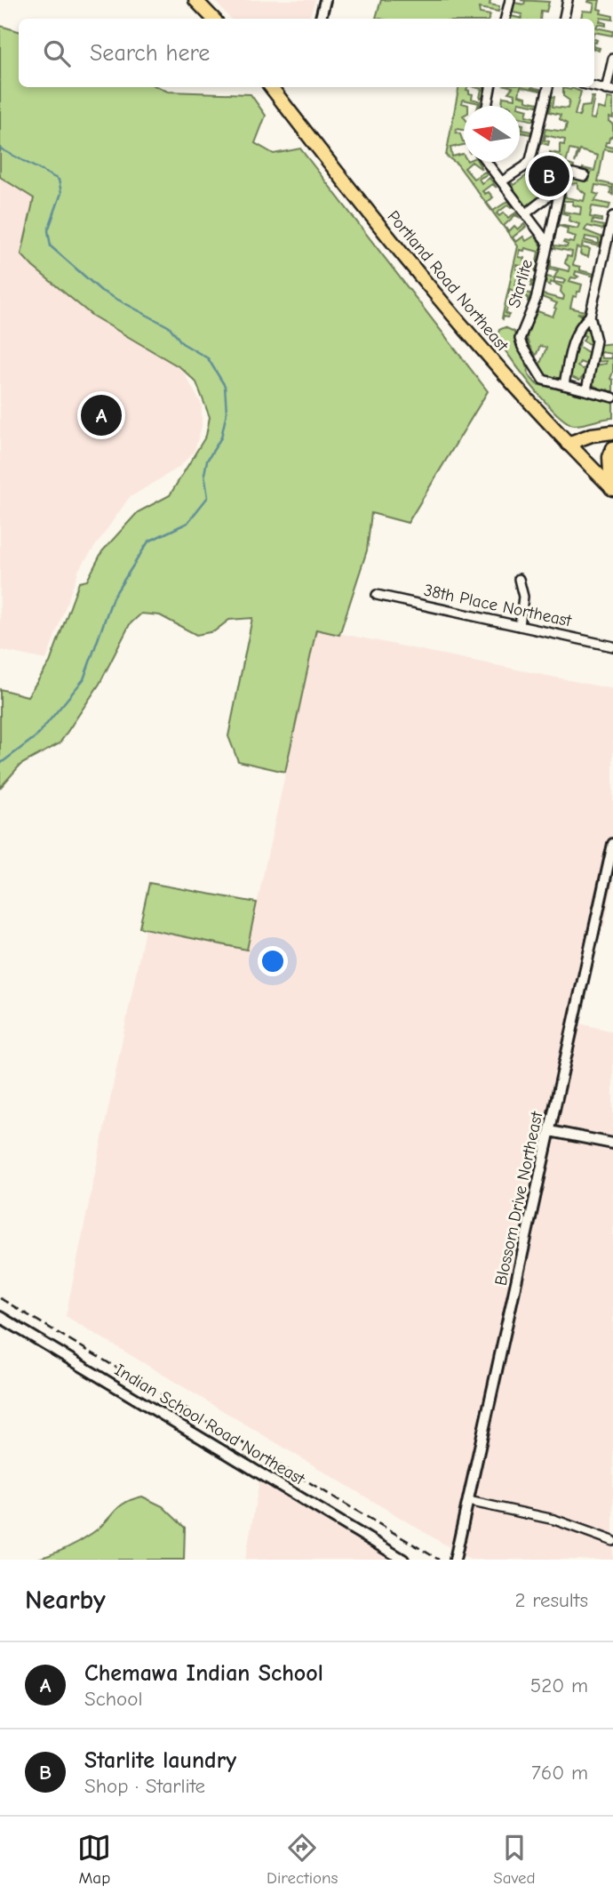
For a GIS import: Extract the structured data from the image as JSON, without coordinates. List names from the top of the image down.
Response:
{
  "streets": {
    "main road": ["Portland Road Northeast"],
    "street": [
      "Starlite",
      "38th Place Northeast",
      "Blossom Drive Northeast",
      "Indian School Road Northeast"
    ]
  },
  "north": "left",
  "page": {
    "search": "Search here",
    "pins": ["B", "A"],
    "heading": ["Nearby", "2 results"],
    "list": [
      {
        "mark": "A",
        "name": "Chemawa Indian School",
        "note": "School",
        "value": "520 m"
      },
      {
        "mark": "B",
        "name": "Starlite laundry",
        "note": "Shop · Starlite",
        "value": "760 m"
      }
    ],
    "nav": ["Map", "Directions", "Saved"]
  }
}
